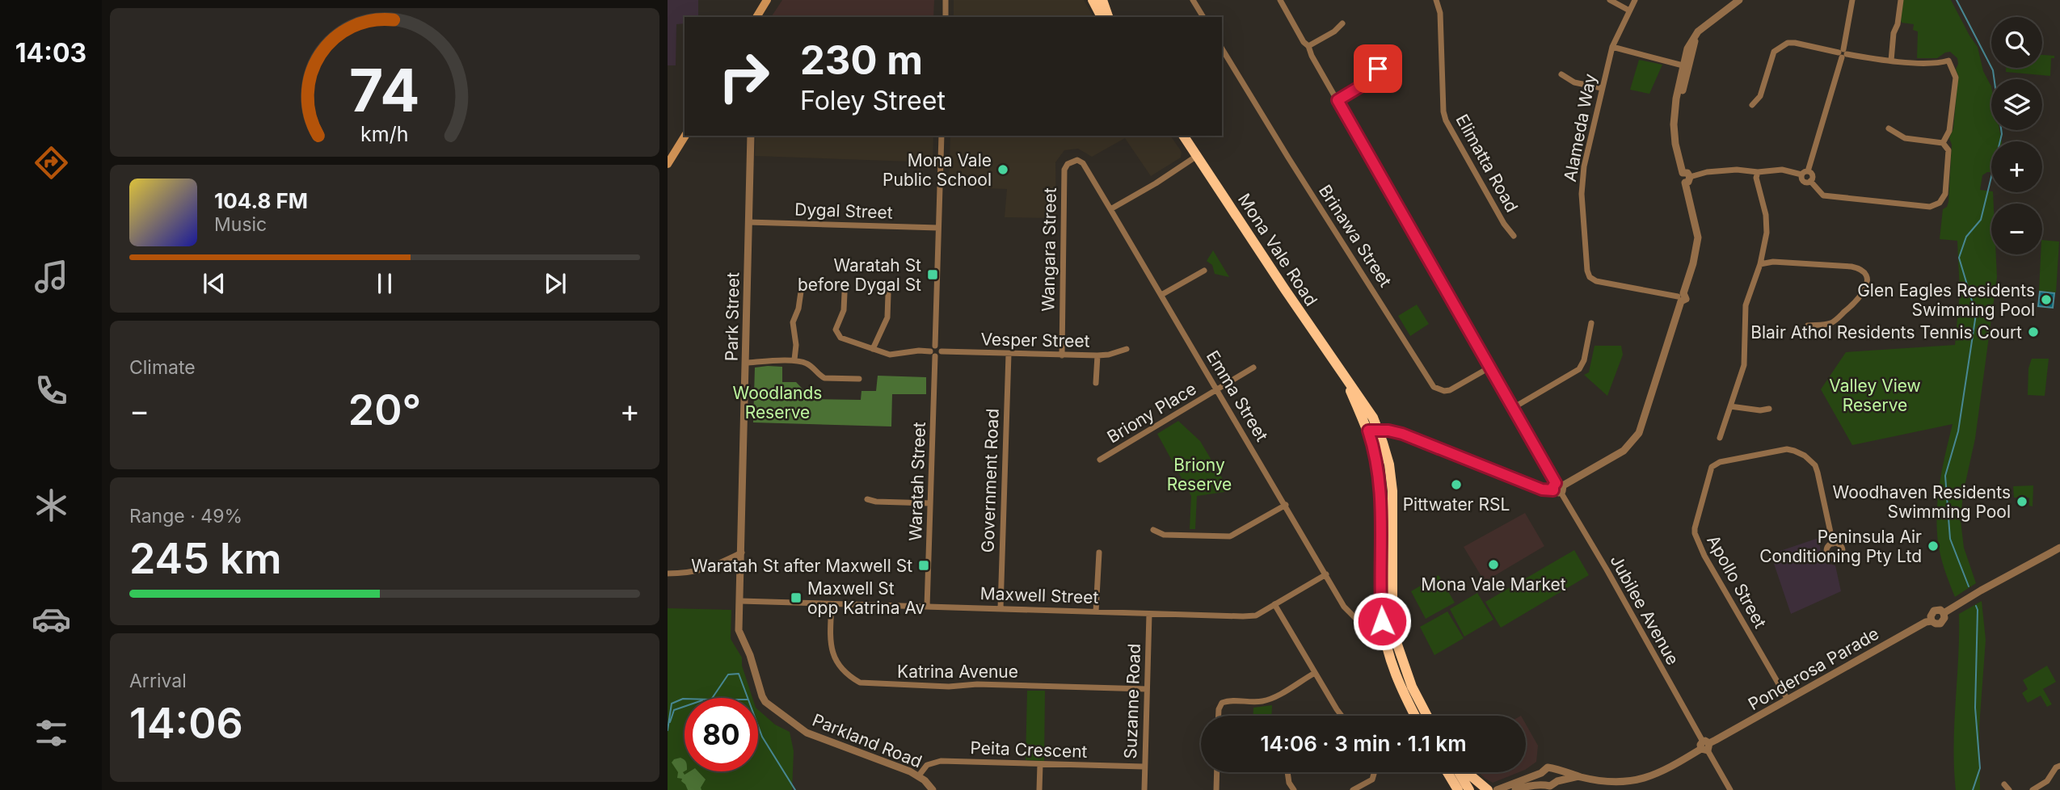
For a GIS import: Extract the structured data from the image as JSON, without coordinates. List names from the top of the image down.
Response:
{
  "streets": {
    "highway": ["Mona Vale Road"],
    "street": [
      "Alameda Way",
      "Elimatta Road",
      "Dygal Street",
      "Brinawa Street",
      "Wangara Street",
      "Park Street",
      "Vesper Street",
      "Emma Street",
      "Briony Place",
      "Government Road",
      "Waratah Street",
      "Apollo Street",
      "Maxwell Street",
      "Jubilee Avenue",
      "Ponderosa Parade",
      "Katrina Avenue",
      "Suzanne Road",
      "Parkland Road",
      "Peita Crescent"
    ]
  },
  "crossings": [
    ["Dygal Street", "Park Street"],
    ["Brinawa Street", "Jubilee Avenue"],
    ["Wangara Street", "Vesper Street"],
    ["Wangara Street", "Emma Street"],
    ["Mona Vale Road", "Emma Street"],
    ["Park Street", "Maxwell Street"],
    ["Park Street", "Parkland Road"],
    ["Vesper Street", "Government Road"],
    ["Emma Street", "Briony Place"],
    ["Emma Street", "Maxwell Street"],
    ["Government Road", "Maxwell Street"],
    ["Waratah Street", "Maxwell Street"],
    ["Apollo Street", "Ponderosa Parade"],
    ["Maxwell Street", "Katrina Avenue"],
    ["Maxwell Street", "Suzanne Road"],
    ["Maxwell Street", "Parkland Road"],
    ["Jubilee Avenue", "Ponderosa Parade"],
    ["Katrina Avenue", "Suzanne Road"],
    ["Suzanne Road", "Peita Crescent"],
    ["Parkland Road", "Peita Crescent"]
  ],
  "parks": ["Valley View Reserve", "Woodlands Reserve", "Briony Reserve"],
  "places": {
    "other": [
      "Mona Vale Public School",
      "Glen Eagles Residents Swimming Pool",
      "Blair Athol Residents Tennis Court",
      "Pittwater RSL",
      "Woodhaven Residents Swimming Pool",
      "Peninsula Air Conditioning Pty Ltd",
      "Mona Vale Market"
    ],
    "transit": ["Waratah St before Dygal St", "Waratah St after Maxwell St", "Maxwell St opp Katrina Av"]
  },
  "page": {
    "tabs": "14:03",
    "map_buttons": ["+", "−"],
    "turn": ["230 m", "Foley Street"],
    "song": ["104.8 FM", "Music"],
    "tile": [
      "Climate",
      ["Range · 49%", "245 km"],
      ["Arrival", "14:06"]
    ],
    "heat": ["−", "20°", "+"],
    "limit": "80",
    "trip": "14:06 · 3 min · 1.1 km",
    "gauge": ["74", "km/h"]
  }
}
